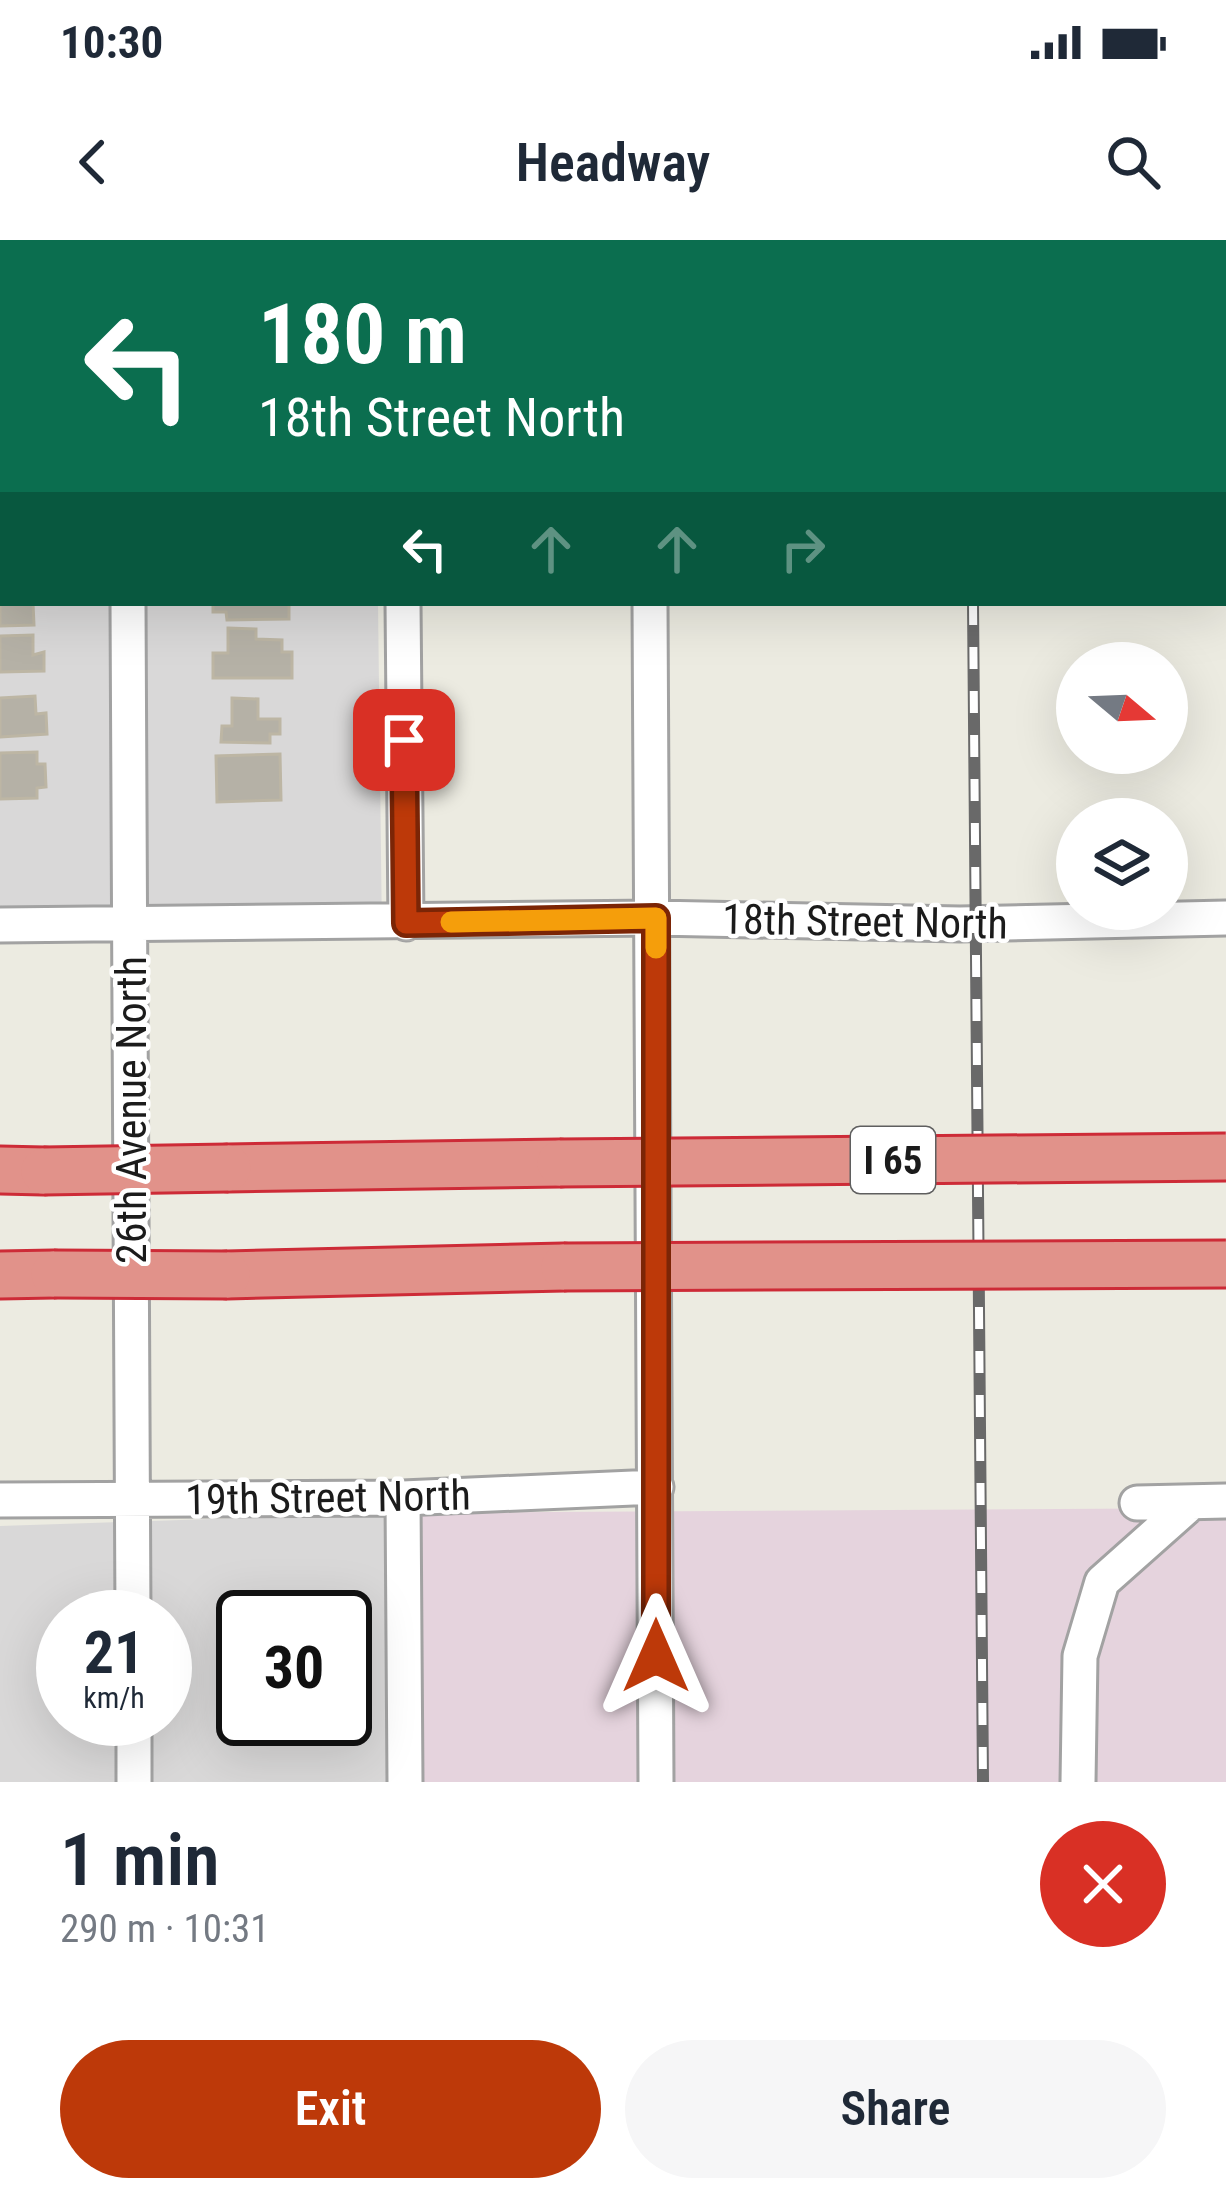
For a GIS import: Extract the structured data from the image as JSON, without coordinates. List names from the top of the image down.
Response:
{
  "streets": {
    "highway": ["I 65"],
    "street": ["18th Street North", "26th Avenue North", "19th Street North"]
  },
  "crossings": [
    ["18th Street North", "26th Avenue North"],
    ["26th Avenue North", "19th Street North"]
  ],
  "north": "right",
  "page": {
    "status": "10:30",
    "header": "Headway",
    "turn": ["180 m", "18th Street North"],
    "speed": "21 km/h",
    "limit": "30",
    "heading": ["1 min", "290 m · 10:31"],
    "buttons": ["Exit", "Share"]
  }
}
